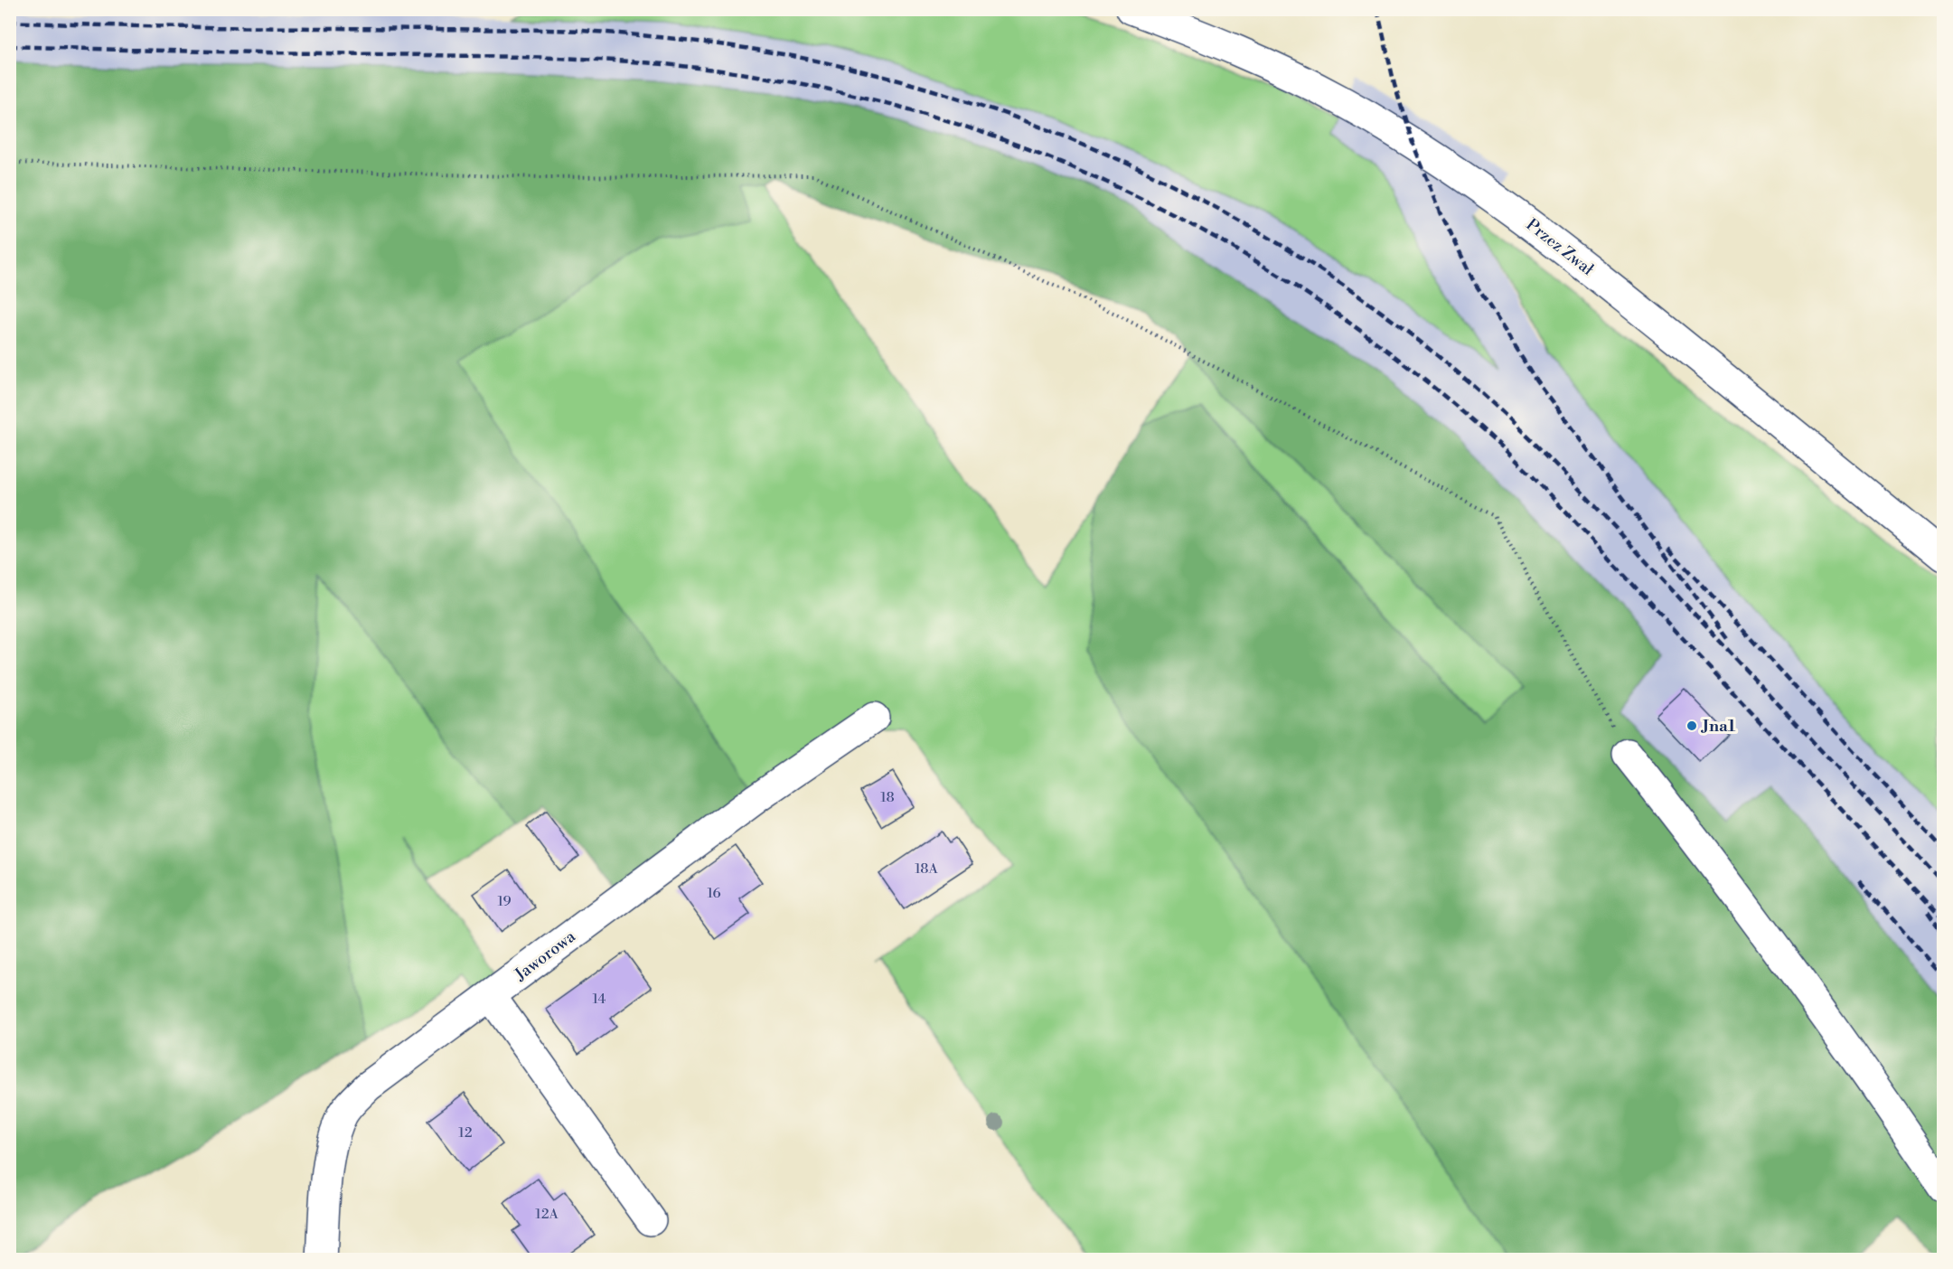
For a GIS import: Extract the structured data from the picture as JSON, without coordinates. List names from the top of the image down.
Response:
{
  "streets": {
    "street": ["Przez Zwał", "Jaworowa"]
  },
  "places": ["Jna1"],
  "house_numbers": [
    "18",
    "18A",
    "16",
    "19",
    "14",
    "12",
    "12A"
  ]
}
